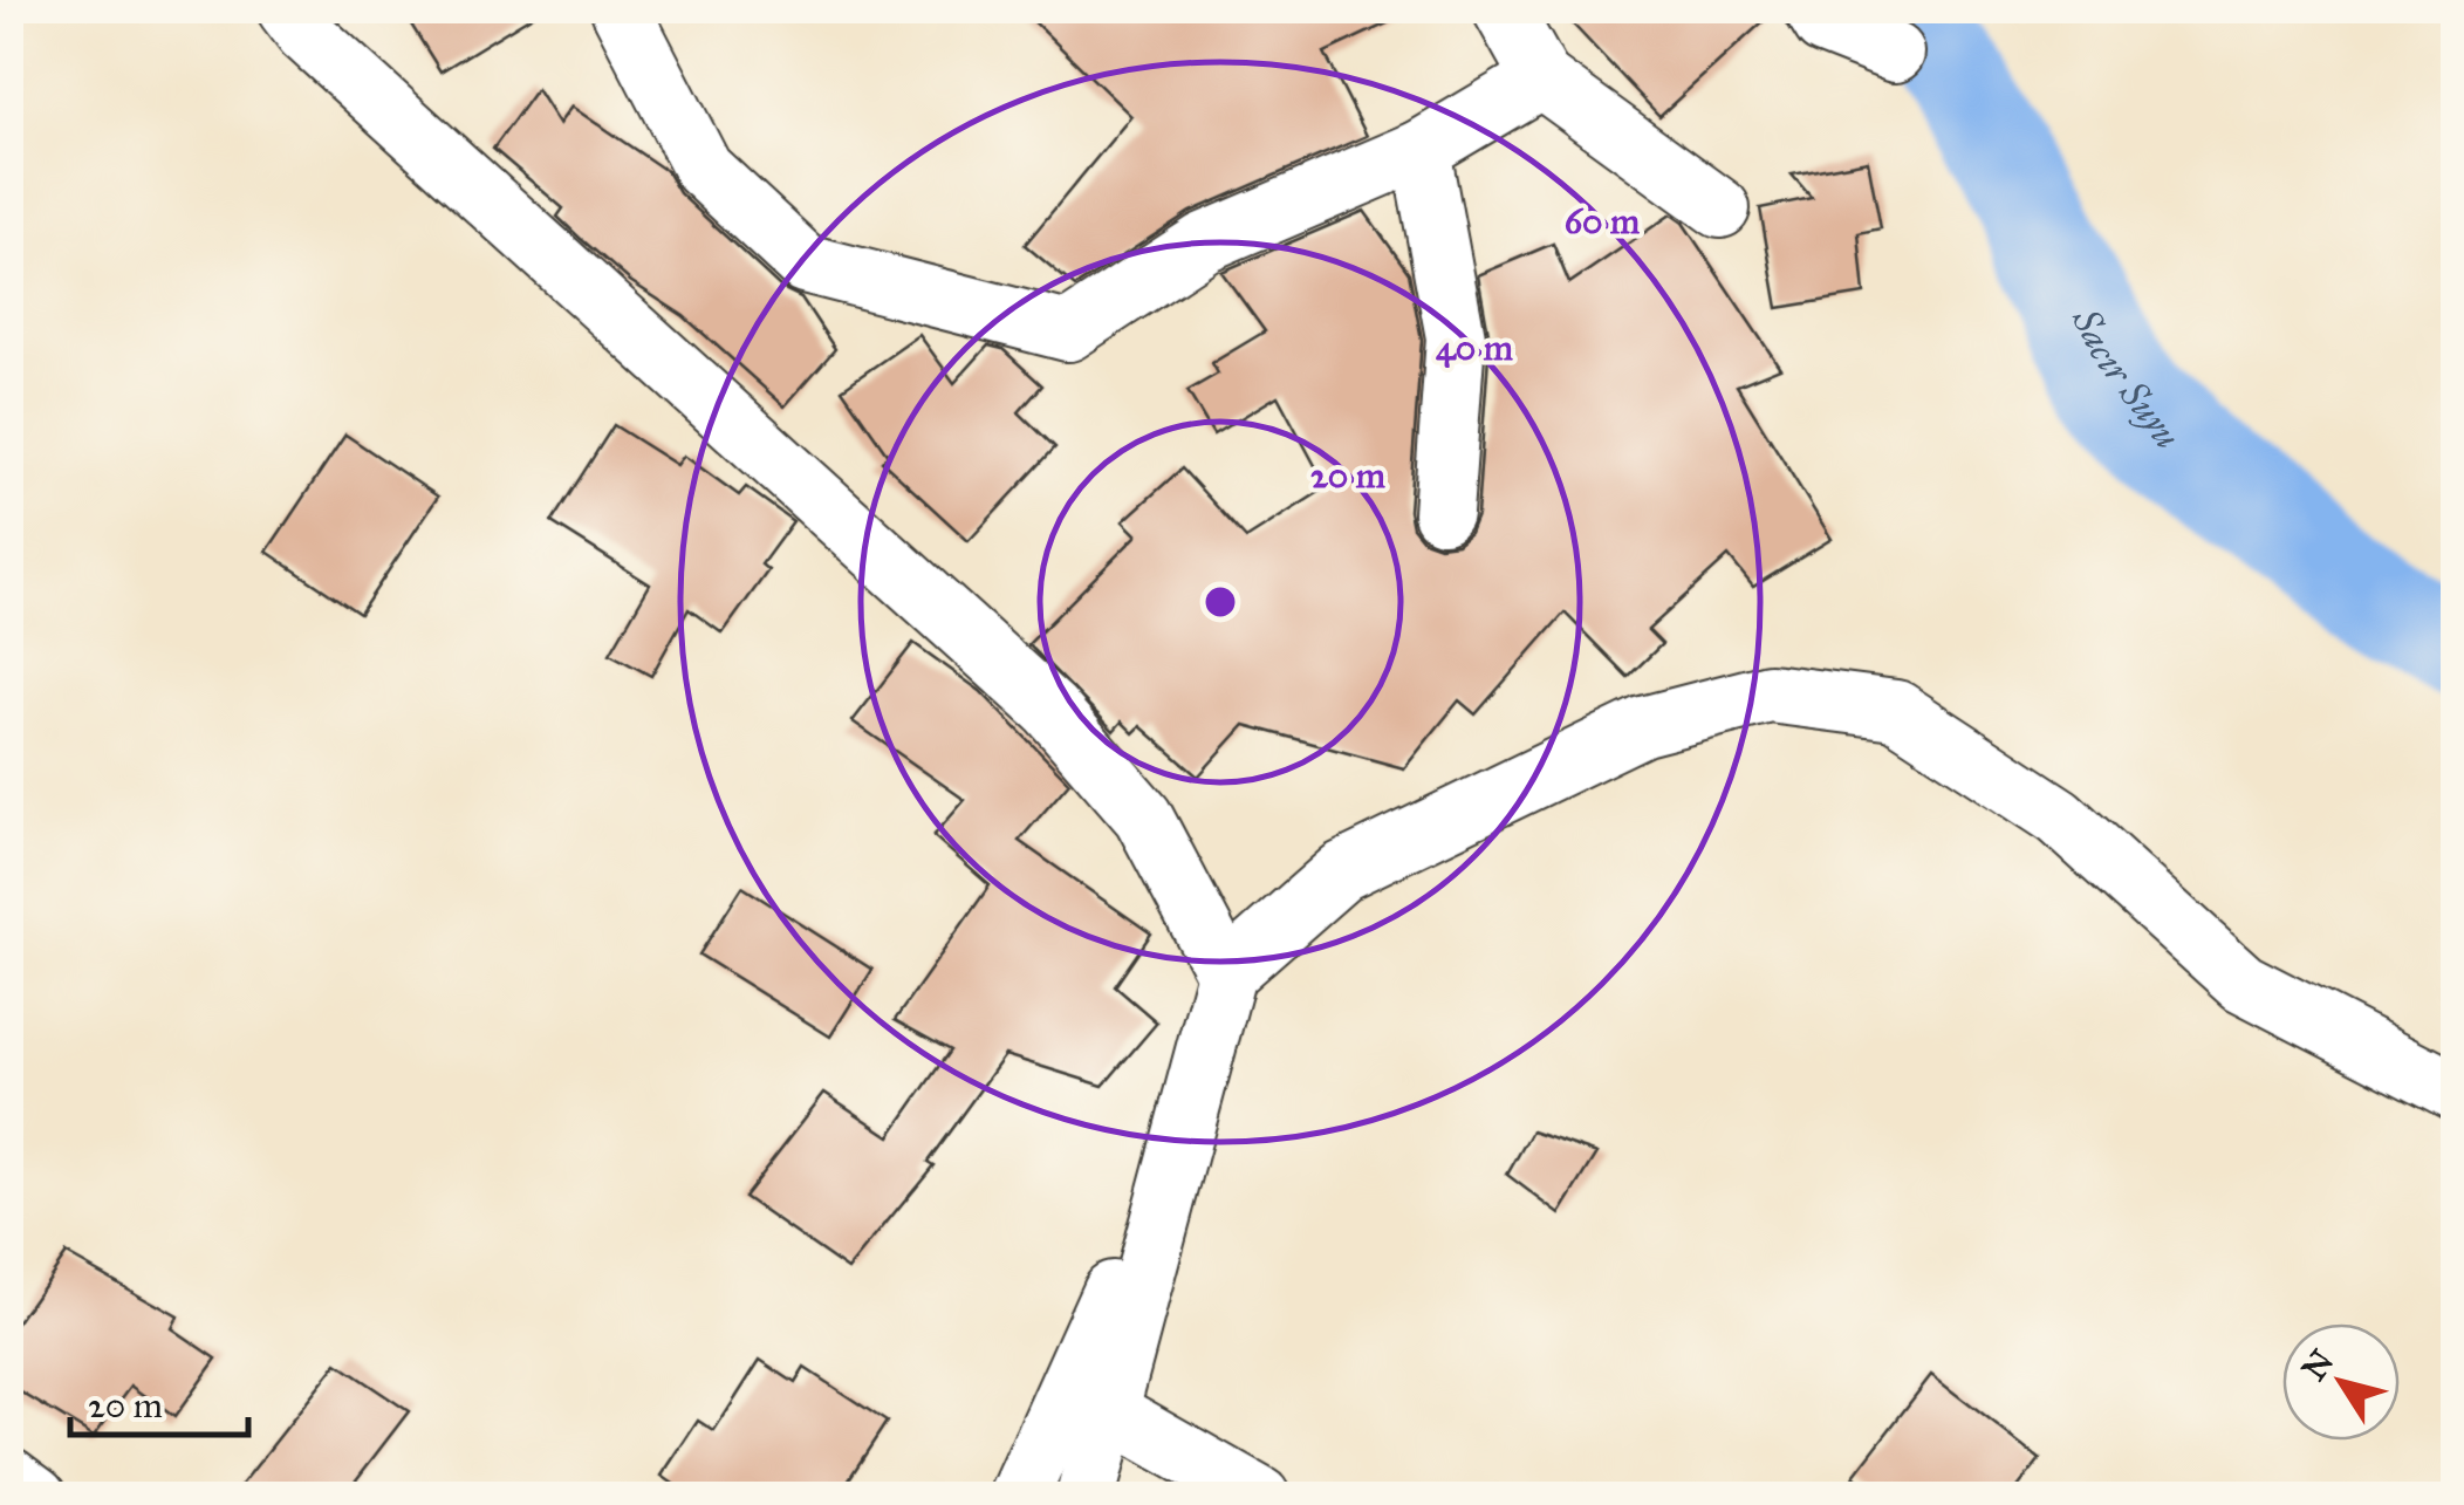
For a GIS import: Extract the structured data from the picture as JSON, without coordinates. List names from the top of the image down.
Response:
{
  "water": ["Sacır Suyu"],
  "scale_bar": "20 m",
  "north": "top left",
  "rings": ["60 m", "40 m", "20 m"]
}
